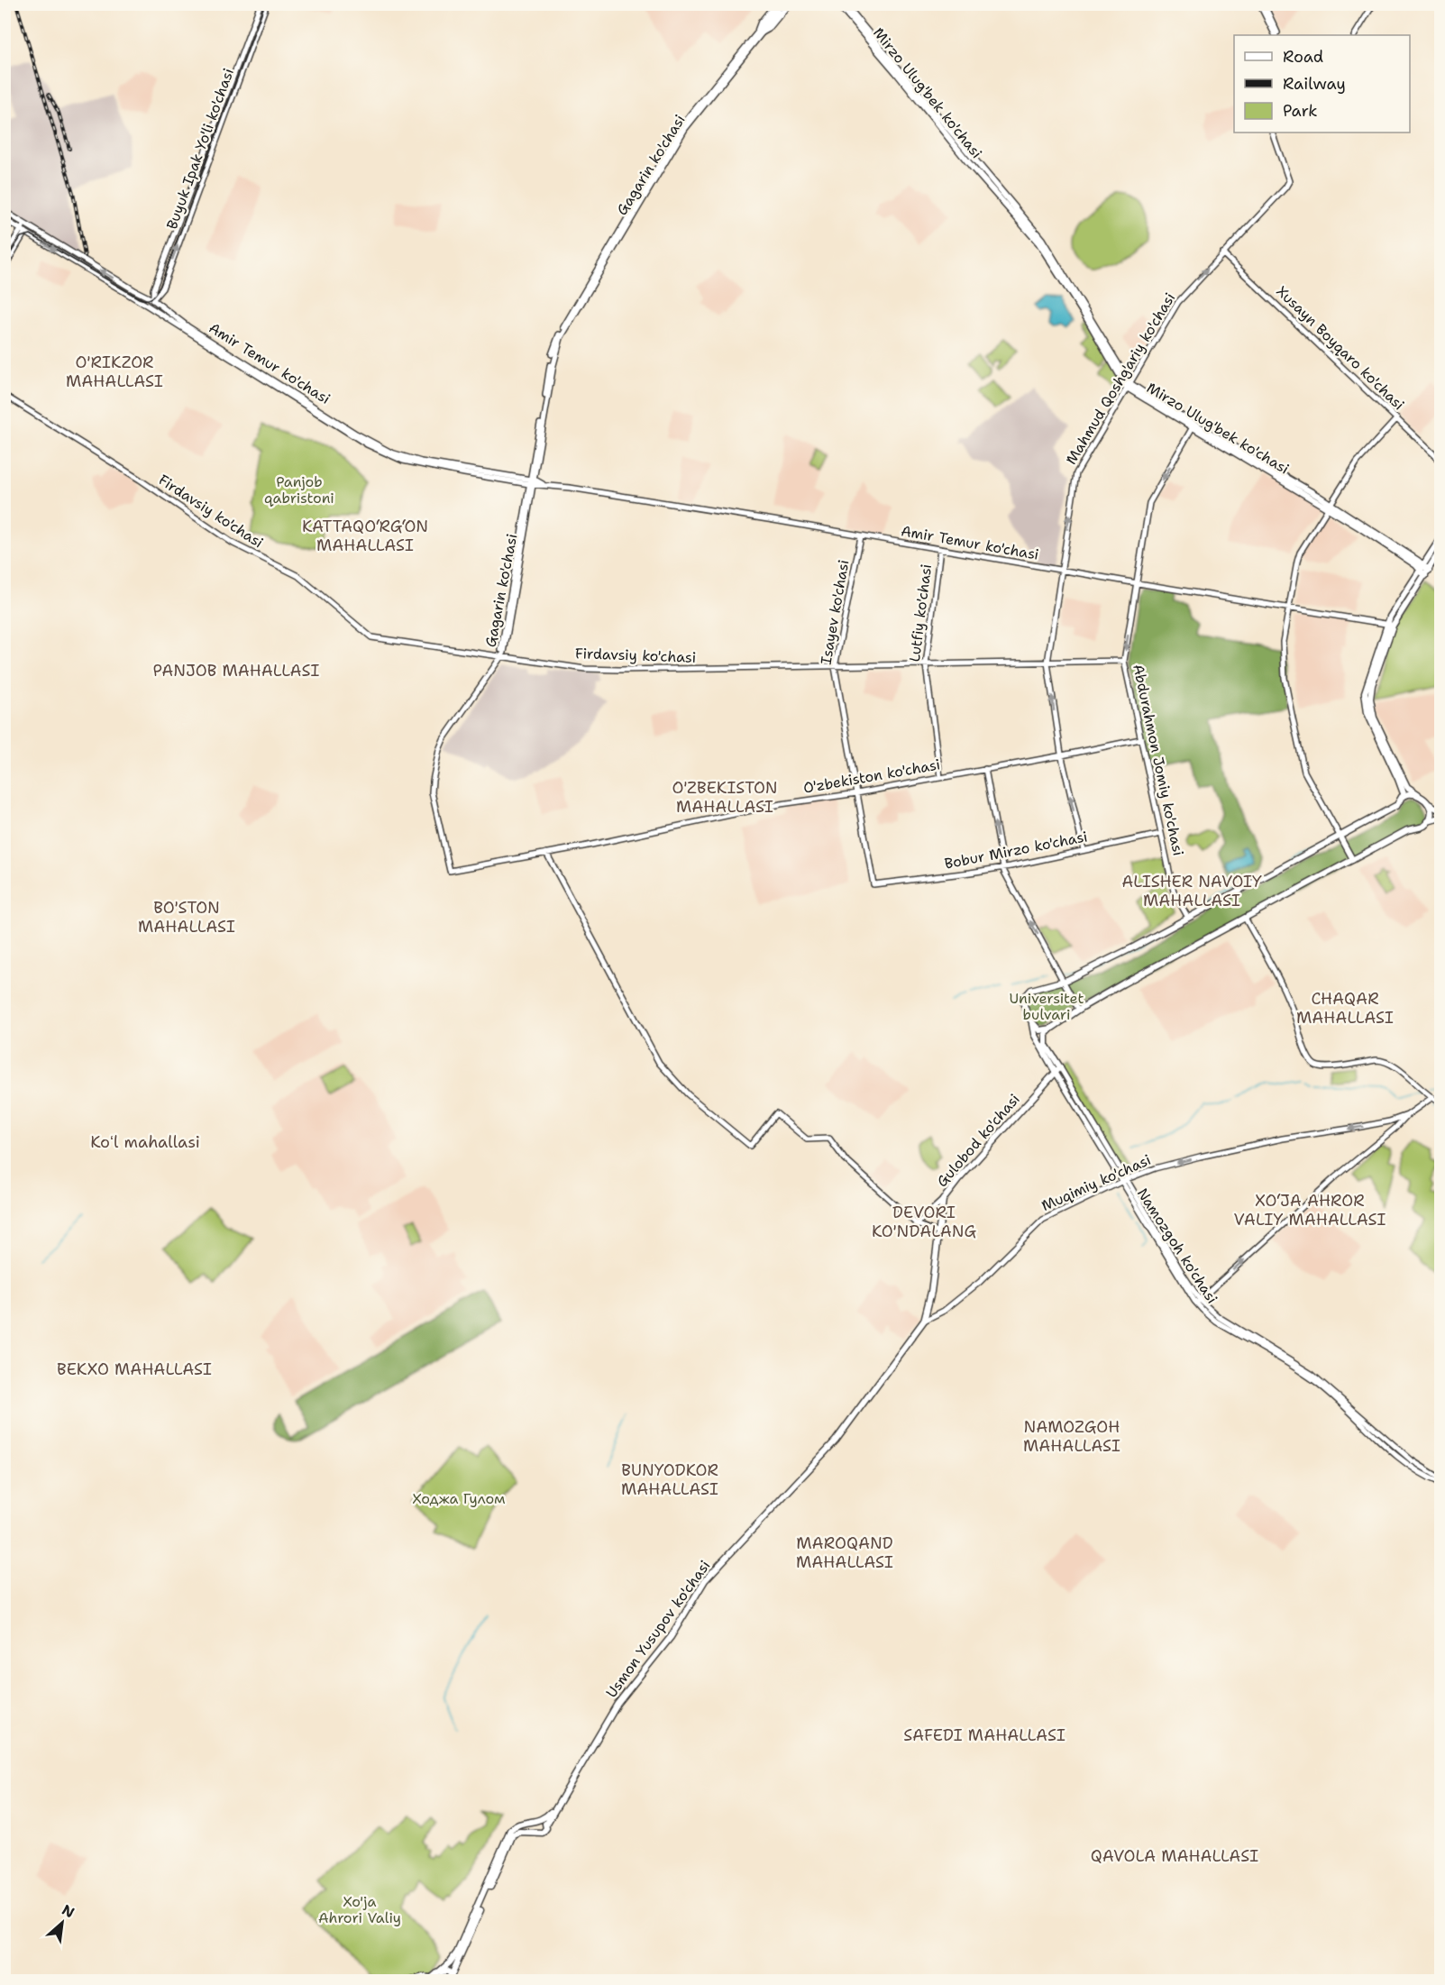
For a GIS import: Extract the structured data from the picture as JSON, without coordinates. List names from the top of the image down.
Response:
{
  "streets": {
    "main road": [
      "Mirzo Ulug'bek ko'chasi",
      "Buyuk Ipak Yo'li ko'chasi",
      "Gagarin ko'chasi",
      "Xusayn Boyqaro ko'chasi",
      "Amir Temur ko'chasi",
      "Mahmud Qoshg'ariy ko'chasi",
      "Firdavsiy ko'chasi",
      "Isayev ko'chasi",
      "Lutfiy ko'chasi",
      "Abdurahmon Jomiy ko'chasi",
      "O'zbekiston ko'chasi",
      "Bobur Mirzo ko'chasi",
      "Gulobod ko'chasi",
      "Muqimiy ko'chasi",
      "Namozgoh ko'chasi",
      "Usmon Yusupov ko'chasi"
    ]
  },
  "crossings": [
    ["Mirzo Ulug'bek ko'chasi", "Mahmud Qoshg'ariy ko'chasi"],
    ["Mirzo Ulug'bek ko'chasi", "Abdurahmon Jomiy ko'chasi"],
    ["Buyuk Ipak Yo'li ko'chasi", "Amir Temur ko'chasi"],
    ["Gagarin ko'chasi", "Amir Temur ko'chasi"],
    ["Gagarin ko'chasi", "Firdavsiy ko'chasi"],
    ["Gagarin ko'chasi", "O'zbekiston ko'chasi"],
    ["Xusayn Boyqaro ko'chasi", "Mahmud Qoshg'ariy ko'chasi"],
    ["Amir Temur ko'chasi", "Mahmud Qoshg'ariy ko'chasi"],
    ["Amir Temur ko'chasi", "Isayev ko'chasi"],
    ["Amir Temur ko'chasi", "Lutfiy ko'chasi"],
    ["Amir Temur ko'chasi", "Abdurahmon Jomiy ko'chasi"],
    ["Mahmud Qoshg'ariy ko'chasi", "Firdavsiy ko'chasi"],
    ["Mahmud Qoshg'ariy ko'chasi", "O'zbekiston ko'chasi"],
    ["Mahmud Qoshg'ariy ko'chasi", "Bobur Mirzo ko'chasi"],
    ["Firdavsiy ko'chasi", "Isayev ko'chasi"],
    ["Firdavsiy ko'chasi", "Lutfiy ko'chasi"],
    ["Isayev ko'chasi", "O'zbekiston ko'chasi"],
    ["Isayev ko'chasi", "Bobur Mirzo ko'chasi"],
    ["Lutfiy ko'chasi", "O'zbekiston ko'chasi"],
    ["Abdurahmon Jomiy ko'chasi", "O'zbekiston ko'chasi"],
    ["Abdurahmon Jomiy ko'chasi", "Bobur Mirzo ko'chasi"],
    ["Gulobod ko'chasi", "Muqimiy ko'chasi"],
    ["Gulobod ko'chasi", "Namozgoh ko'chasi"],
    ["Gulobod ko'chasi", "Usmon Yusupov ko'chasi"],
    ["Muqimiy ko'chasi", "Namozgoh ko'chasi"]
  ],
  "one_way": ["Mahmud Qoshg'ariy ko'chasi", "Abdurahmon Jomiy ko'chasi", "Muqimiy ko'chasi"],
  "districts": [
    "O'RIKZOR MAHALLASI",
    "KATTAQO‘RG‘ON MAHALLASI",
    "PANJOB MAHALLASI",
    "O'ZBEKISTON MAHALLASI",
    "ALISHER NAVOIY MAHALLASI",
    "BO'STON MAHALLASI",
    "CHAQAR MAHALLASI",
    "Koʻl mahallasi",
    "XO‘JA AHROR VALIY MAHALLASI",
    "DEVORI KO'NDALANG",
    "BEKXO MAHALLASI",
    "NAMOZGOH MAHALLASI",
    "BUNYODKOR MAHALLASI",
    "MAROQAND MAHALLASI",
    "SAFEDI MAHALLASI",
    "QAVOLA MAHALLASI"
  ],
  "parks": [
    "Panjob qabristoni",
    "Universitet bulvari",
    "Ходжа Гулом",
    "Xo'ja Ahrori Valiy"
  ],
  "legend": ["Road", "Railway", "Park"],
  "north": "top right"
}
